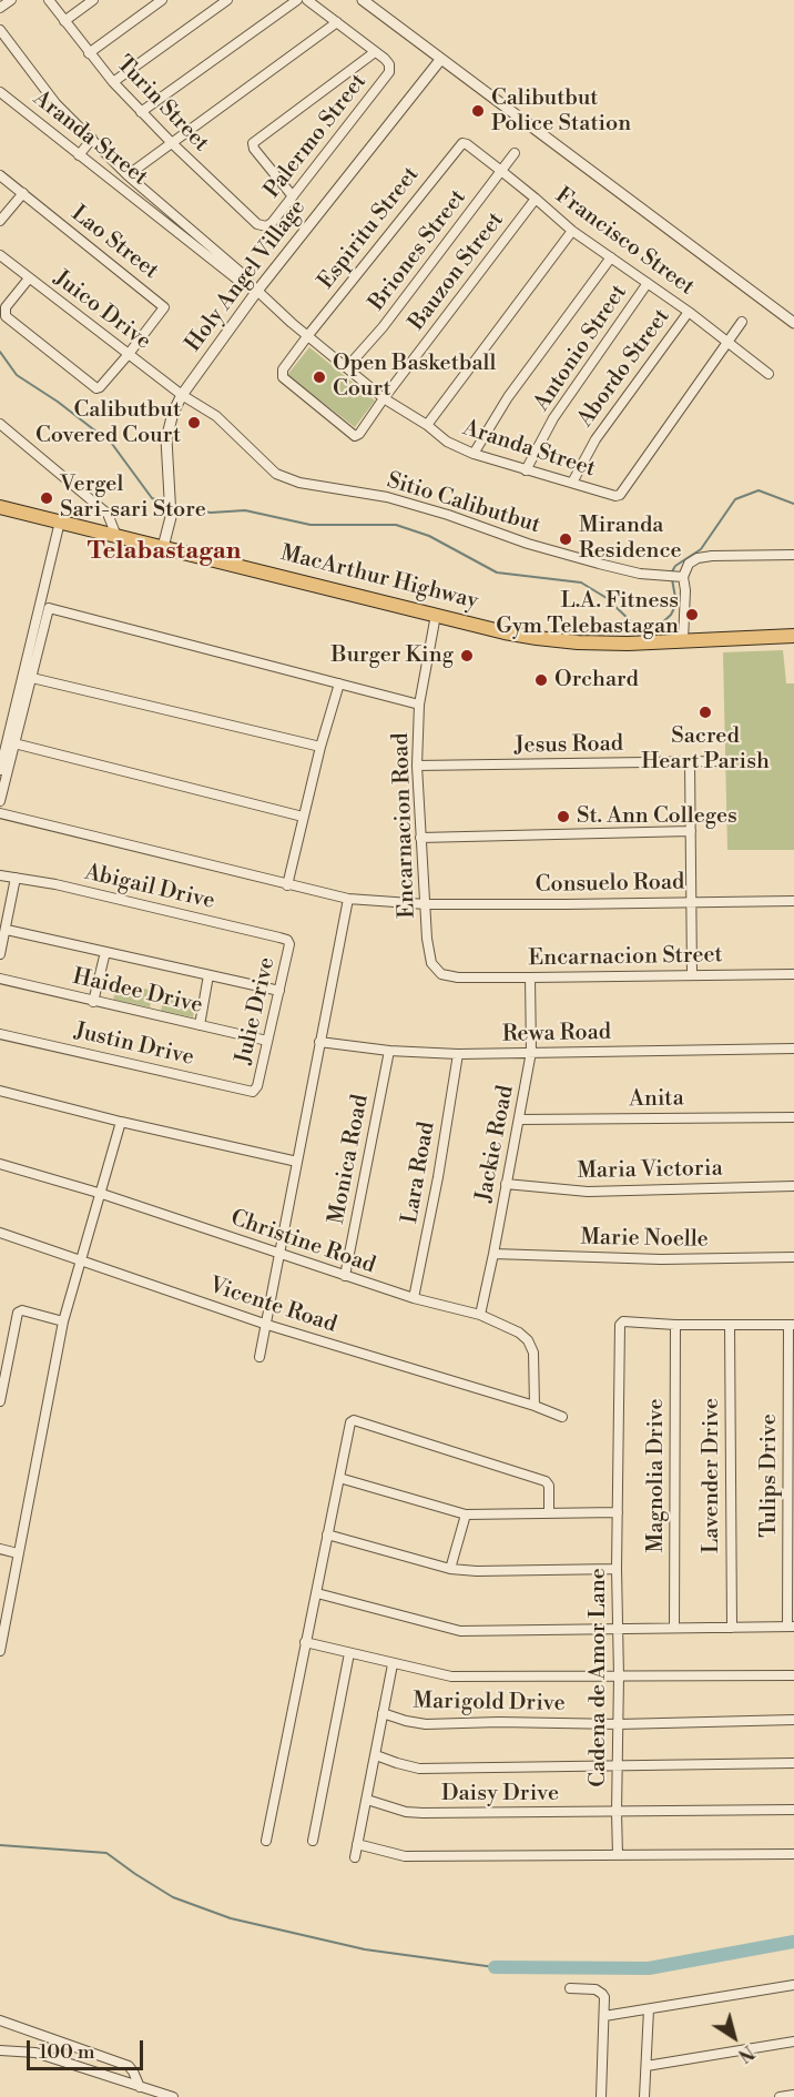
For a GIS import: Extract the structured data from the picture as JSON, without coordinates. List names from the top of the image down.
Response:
{
  "streets": {
    "highway": ["MacArthur Highway"],
    "street": [
      "Turin Street",
      "Palermo Street",
      "Aranda Street",
      "Espiritu Street",
      "Francisco Street",
      "Lao Street",
      "Briones Street",
      "Bauzon Street",
      "Holy Angel Village",
      "Juico Drive",
      "Antonio Street",
      "Abordo Street",
      "Sitio Calibutbut",
      "Jesus Road",
      "Encarnacion Road",
      "Consuelo Road",
      "Abigail Drive",
      "Encarnacion Street",
      "Haidee Drive",
      "Julie Drive",
      "Rewa Road",
      "Justin Drive",
      "Anita",
      "Jackie Road",
      "Monica Road",
      "Maria Victoria",
      "Lara Road",
      "Marie Noelle",
      "Christine Road",
      "Vicente Road",
      "Magnolia Drive",
      "Lavender Drive",
      "Tulips Drive",
      "Cadena de Amor Lane",
      "Marigold Drive",
      "Daisy Drive"
    ]
  },
  "crossings": [
    ["Turin Street", "Palermo Street"],
    ["Aranda Street", "Espiritu Street"],
    ["Aranda Street", "Francisco Street"],
    ["Aranda Street", "Briones Street"],
    ["Aranda Street", "Bauzon Street"],
    ["Aranda Street", "Holy Angel Village"],
    ["Aranda Street", "Antonio Street"],
    ["Aranda Street", "Abordo Street"],
    ["Espiritu Street", "Francisco Street"],
    ["Espiritu Street", "Bauzon Street"],
    ["Francisco Street", "Briones Street"],
    ["Francisco Street", "Bauzon Street"],
    ["Francisco Street", "Antonio Street"],
    ["Francisco Street", "Abordo Street"],
    ["Lao Street", "Juico Drive"],
    ["Holy Angel Village", "Juico Drive"],
    ["Holy Angel Village", "Sitio Calibutbut"],
    ["Holy Angel Village", "MacArthur Highway"],
    ["Juico Drive", "Sitio Calibutbut"],
    ["MacArthur Highway", "Encarnacion Road"],
    ["Jesus Road", "Encarnacion Road"],
    ["Encarnacion Road", "Consuelo Road"],
    ["Encarnacion Road", "Encarnacion Street"],
    ["Abigail Drive", "Julie Drive"],
    ["Encarnacion Street", "Jackie Road"],
    ["Haidee Drive", "Julie Drive"],
    ["Julie Drive", "Justin Drive"],
    ["Rewa Road", "Jackie Road"],
    ["Rewa Road", "Monica Road"],
    ["Rewa Road", "Lara Road"],
    ["Anita", "Jackie Road"],
    ["Jackie Road", "Maria Victoria"],
    ["Jackie Road", "Marie Noelle"],
    ["Jackie Road", "Christine Road"],
    ["Monica Road", "Christine Road"],
    ["Lara Road", "Christine Road"],
    ["Christine Road", "Vicente Road"],
    ["Magnolia Drive", "Cadena de Amor Lane"],
    ["Cadena de Amor Lane", "Marigold Drive"],
    ["Cadena de Amor Lane", "Daisy Drive"]
  ],
  "districts": ["Telabastagan"],
  "places": [
    "Calibutbut Police Station",
    "Open Basketball Court",
    "Calibutbut Covered Court",
    "Vergel Sari-sari Store",
    "Miranda Residence",
    "L.A. Fitness Gym Telebastagan",
    "Burger King",
    "Orchard",
    "Sacred Heart Parish",
    "St. Ann Colleges"
  ],
  "scale_bar": "100 m",
  "north": "bottom right"
}
